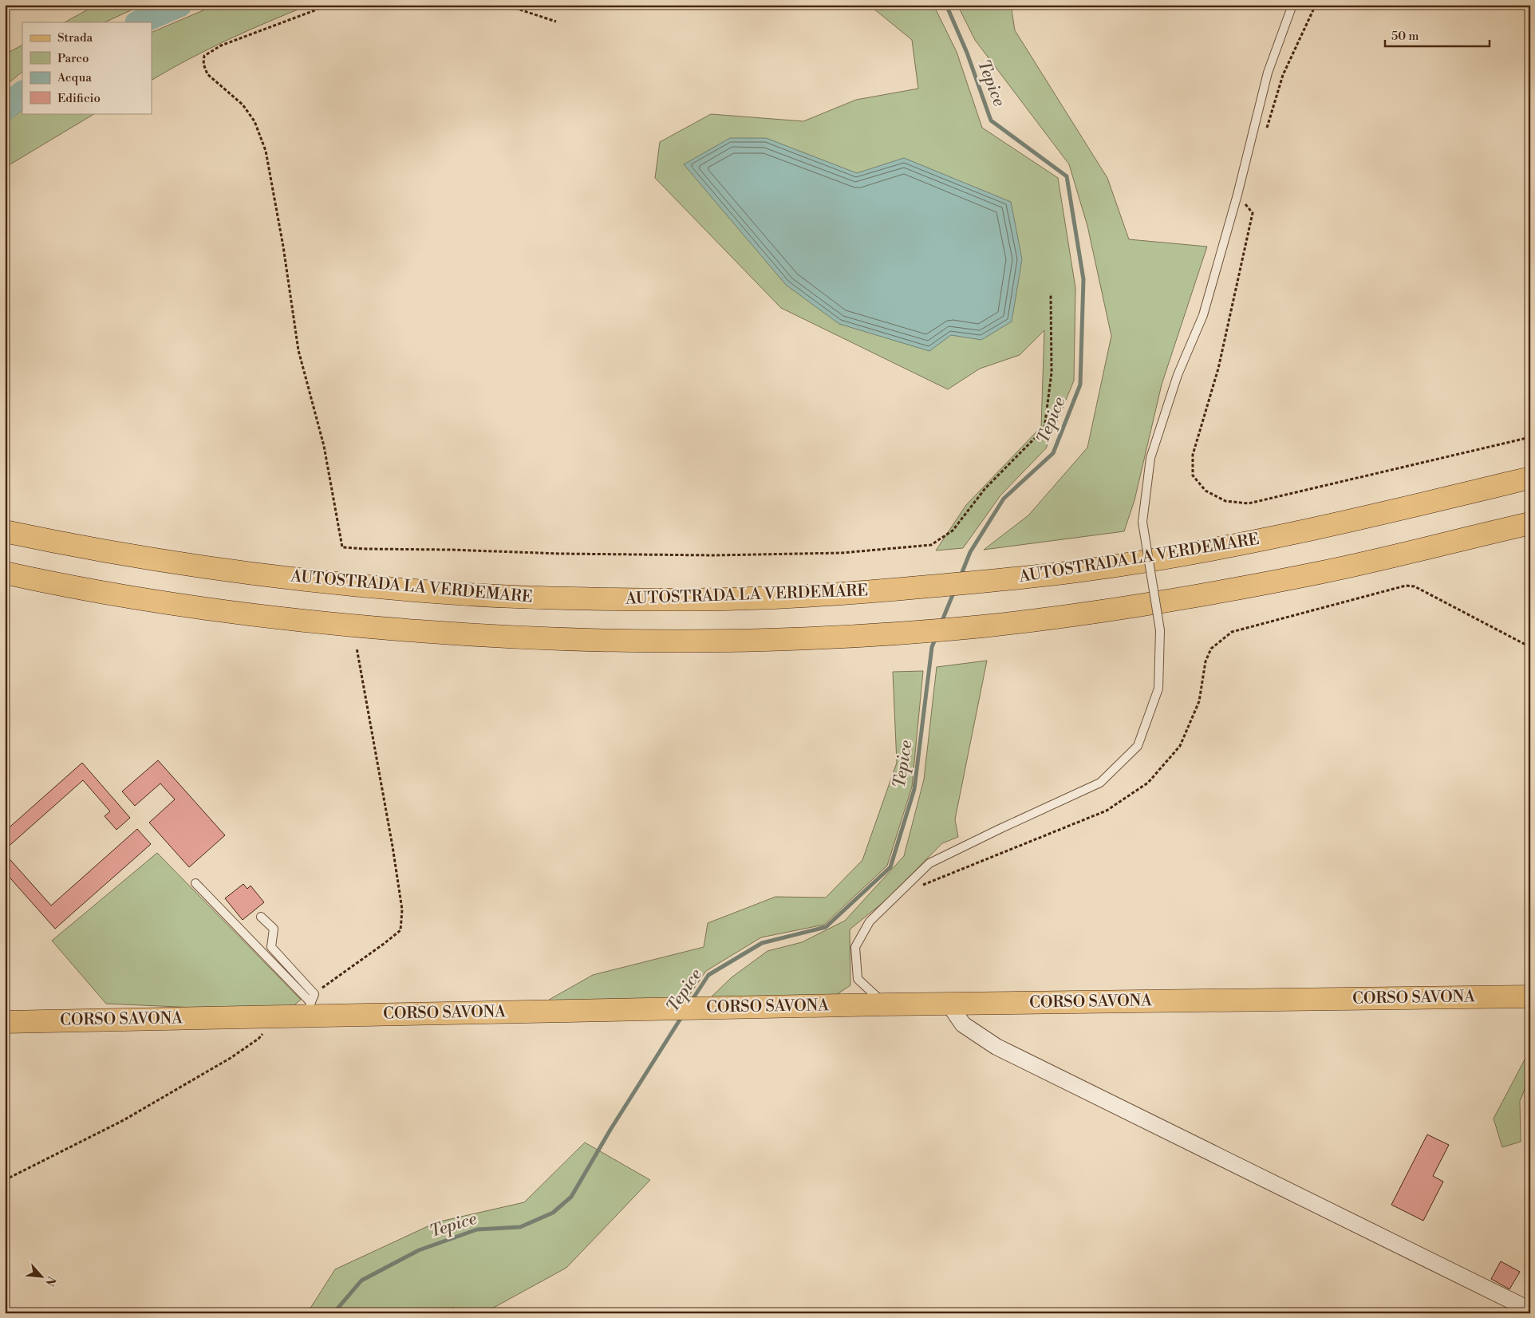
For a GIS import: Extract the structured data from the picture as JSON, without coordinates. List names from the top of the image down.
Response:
{
  "streets": {
    "main road": ["AUTOSTRADA LA VERDEMARE", "CORSO SAVONA"]
  },
  "water": ["Tepice"],
  "legend": [
    "Strada",
    "Parco",
    "Acqua",
    "Edificio"
  ],
  "scale_bar": "50 m",
  "north": "bottom right"
}
